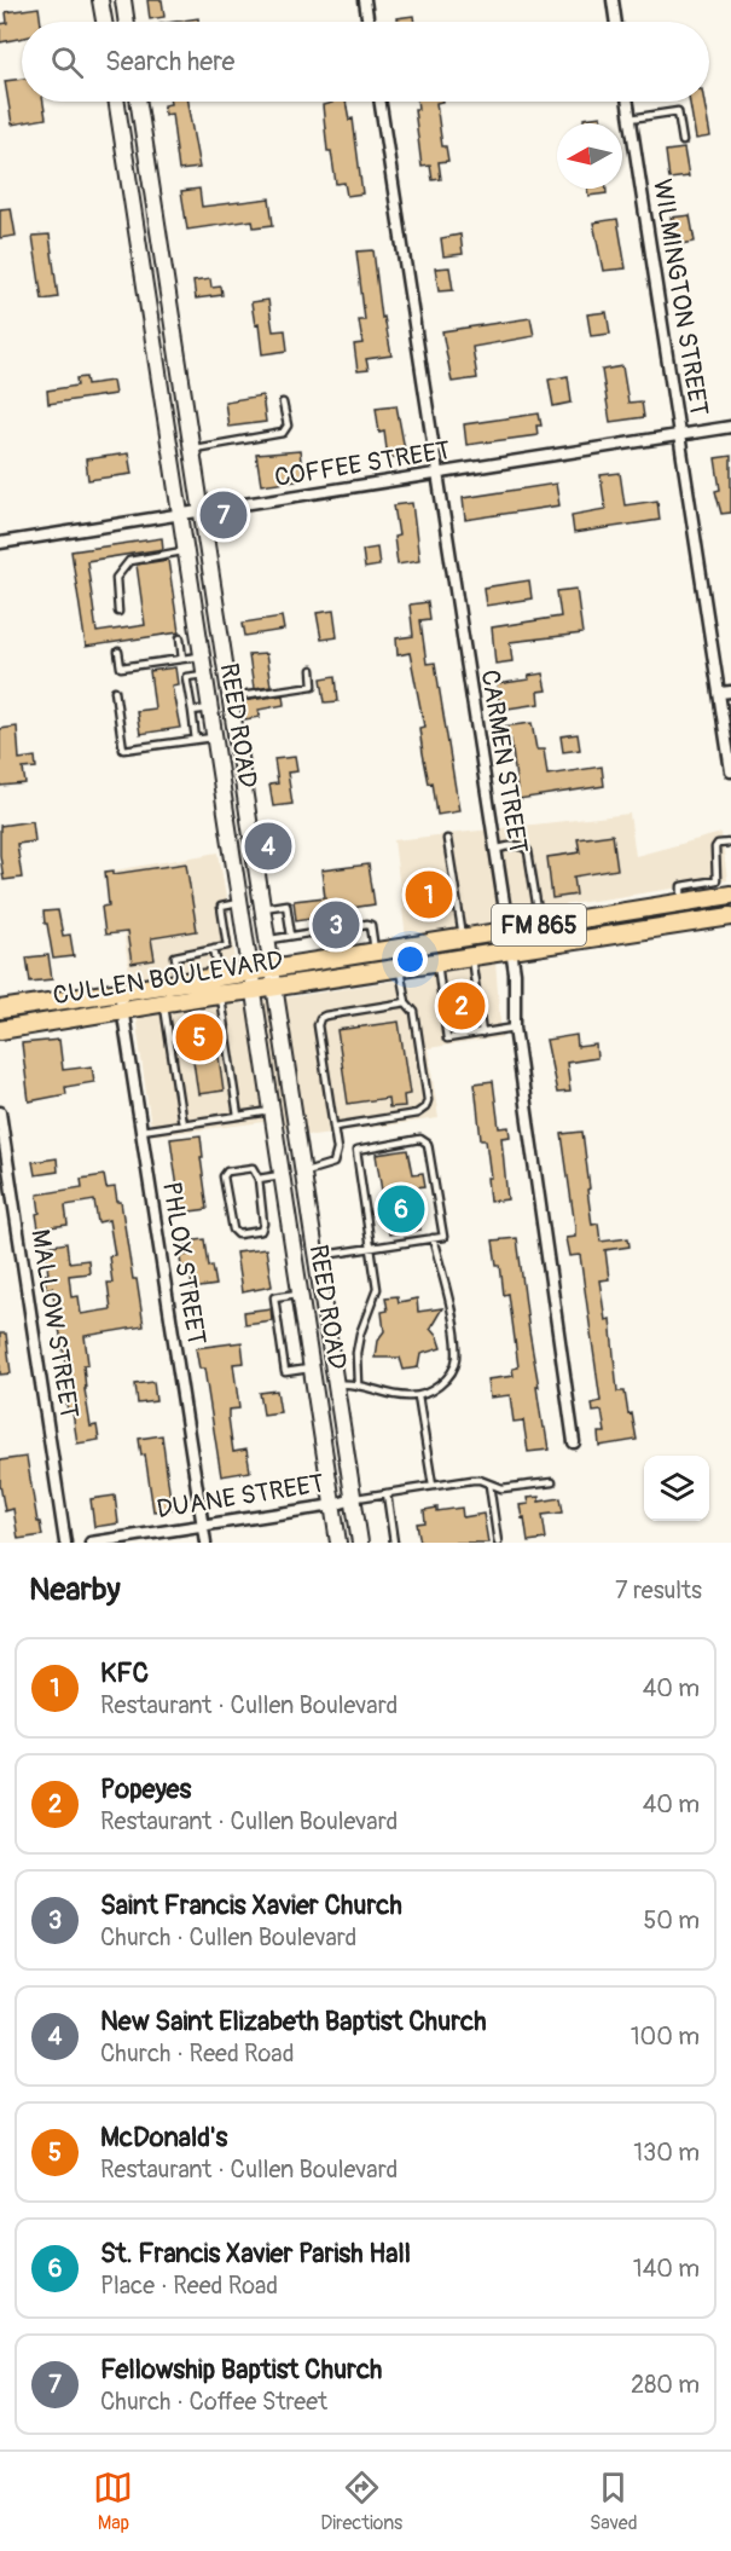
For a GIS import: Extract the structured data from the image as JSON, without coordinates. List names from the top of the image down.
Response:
{
  "streets": {
    "main road": ["FM 865", "CULLEN BOULEVARD"],
    "street": [
      "WILMINGTON STREET",
      "COFFEE STREET",
      "REED ROAD",
      "CARMEN STREET",
      "PHLOX STREET",
      "MALLOW STREET",
      "DUANE STREET"
    ]
  },
  "crossings": [
    ["WILMINGTON STREET", "COFFEE STREET"],
    ["COFFEE STREET", "REED ROAD"],
    ["COFFEE STREET", "CARMEN STREET"],
    ["REED ROAD", "CULLEN BOULEVARD"],
    ["REED ROAD", "DUANE STREET"],
    ["CARMEN STREET", "CULLEN BOULEVARD"],
    ["CULLEN BOULEVARD", "PHLOX STREET"],
    ["PHLOX STREET", "DUANE STREET"]
  ],
  "north": "left",
  "page": {
    "search": "Search here",
    "pins": [
      "7",
      "4",
      "1",
      "3",
      "2",
      "5",
      "6"
    ],
    "heading": ["Nearby", "7 results"],
    "list": [
      {
        "mark": "1",
        "name": "KFC",
        "note": "Restaurant · Cullen Boulevard",
        "value": "40 m"
      },
      {
        "mark": "2",
        "name": "Popeyes",
        "note": "Restaurant · Cullen Boulevard",
        "value": "40 m"
      },
      {
        "mark": "3",
        "name": "Saint Francis Xavier Church",
        "note": "Church · Cullen Boulevard",
        "value": "50 m"
      },
      {
        "mark": "4",
        "name": "New Saint Elizabeth Baptist Church",
        "note": "Church · Reed Road",
        "value": "100 m"
      },
      {
        "mark": "5",
        "name": "McDonald's",
        "note": "Restaurant · Cullen Boulevard",
        "value": "130 m"
      },
      {
        "mark": "6",
        "name": "St. Francis Xavier Parish Hall",
        "note": "Place · Reed Road",
        "value": "140 m"
      },
      {
        "mark": "7",
        "name": "Fellowship Baptist Church",
        "note": "Church · Coffee Street",
        "value": "280 m"
      }
    ],
    "nav": ["Map", "Directions", "Saved"]
  }
}
